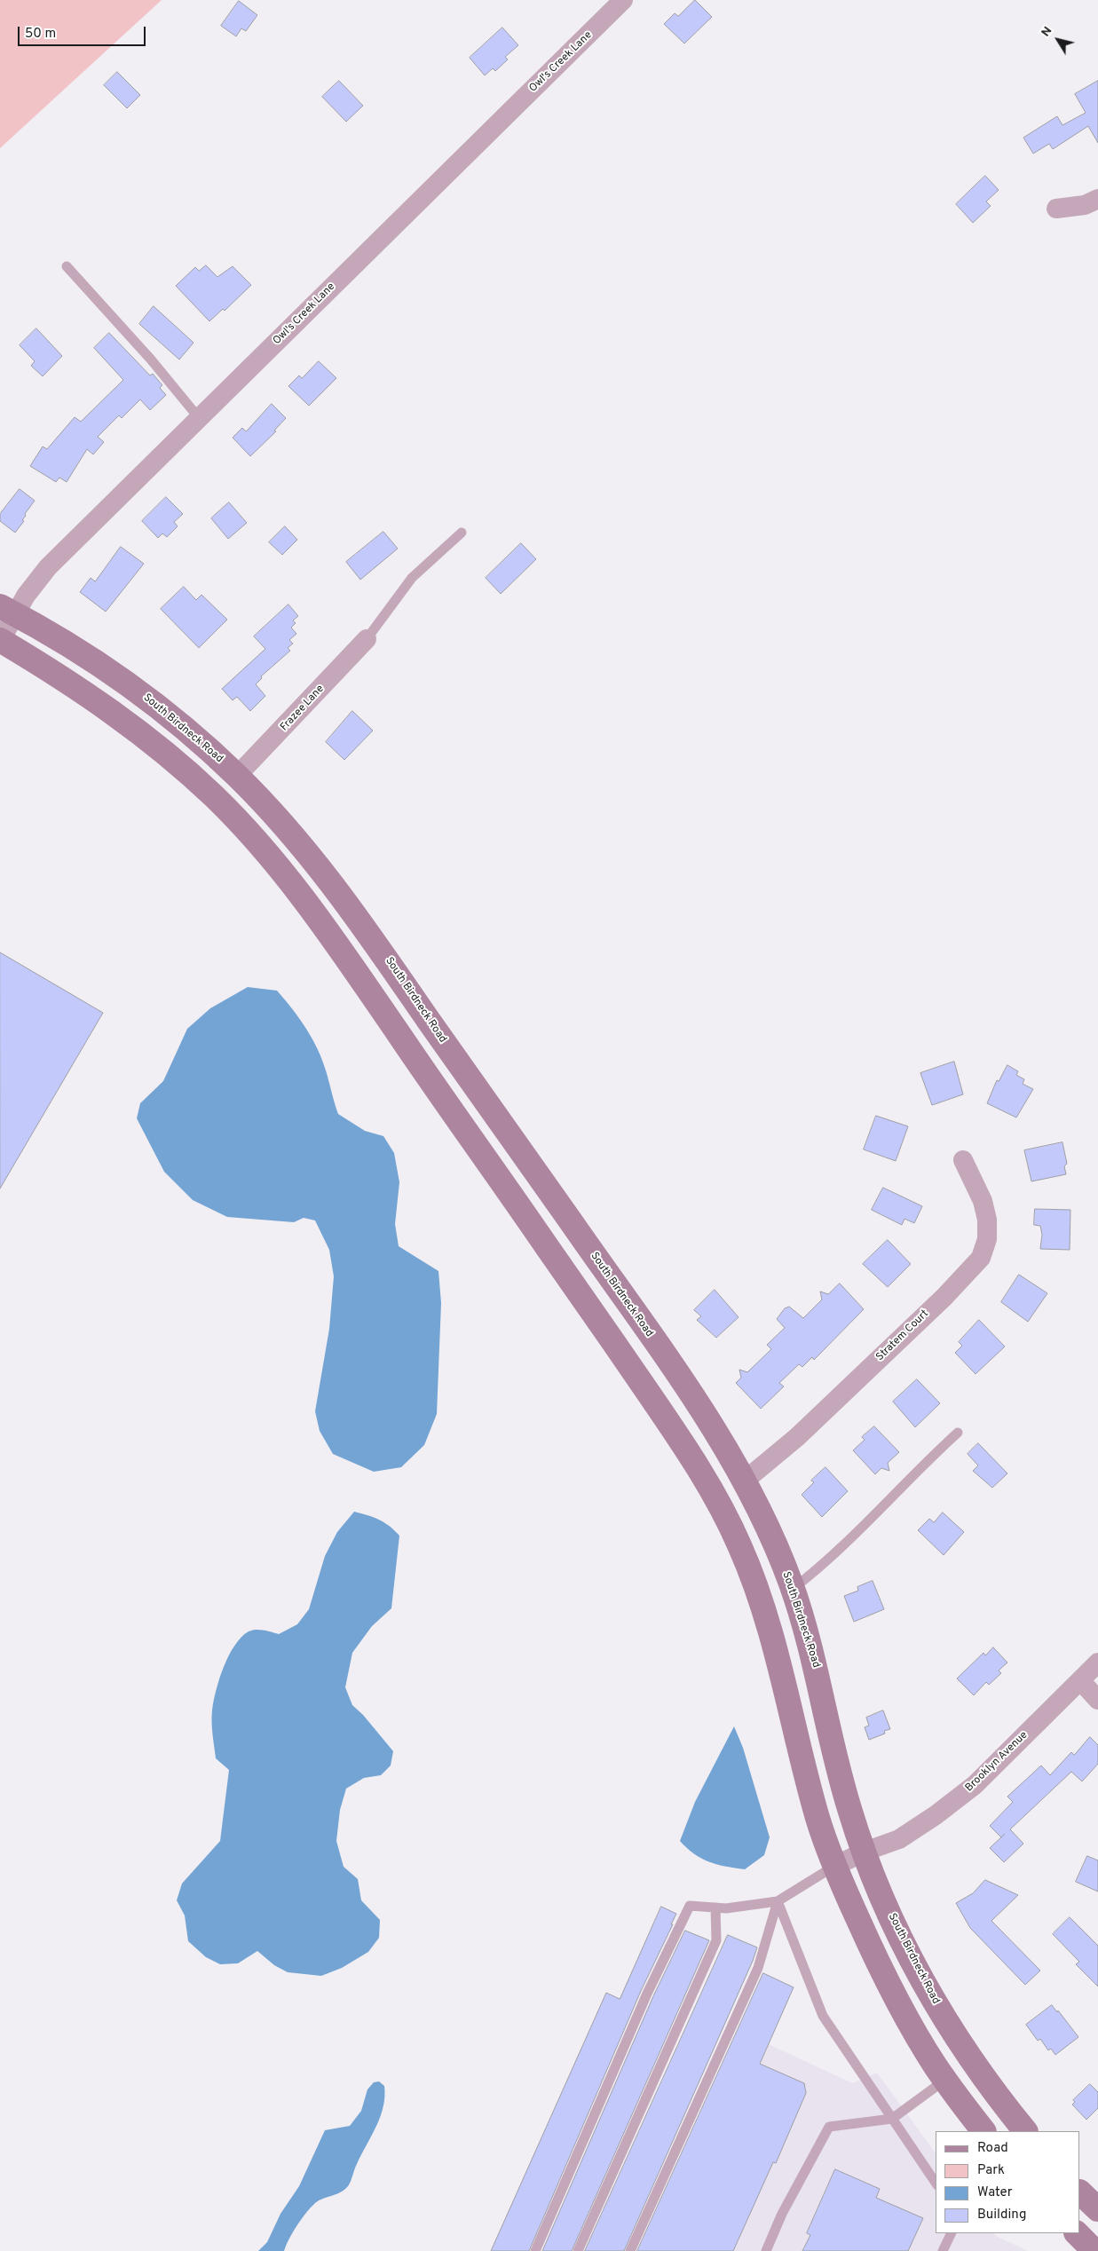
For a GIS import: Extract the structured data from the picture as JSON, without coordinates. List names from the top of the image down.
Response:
{
  "streets": {
    "main road": ["South Birdneck Road"],
    "street": [
      "Owl's Creek Lane",
      "Frazee Lane",
      "Stratem Court",
      "Brooklyn Avenue"
    ]
  },
  "crossings": [
    ["Owl's Creek Lane", "South Birdneck Road"],
    ["Frazee Lane", "South Birdneck Road"],
    ["South Birdneck Road", "Stratem Court"],
    ["South Birdneck Road", "Brooklyn Avenue"]
  ],
  "legend": [
    "Road",
    "Park",
    "Water",
    "Building"
  ],
  "scale_bar": "50 m",
  "north": "top left"
}
